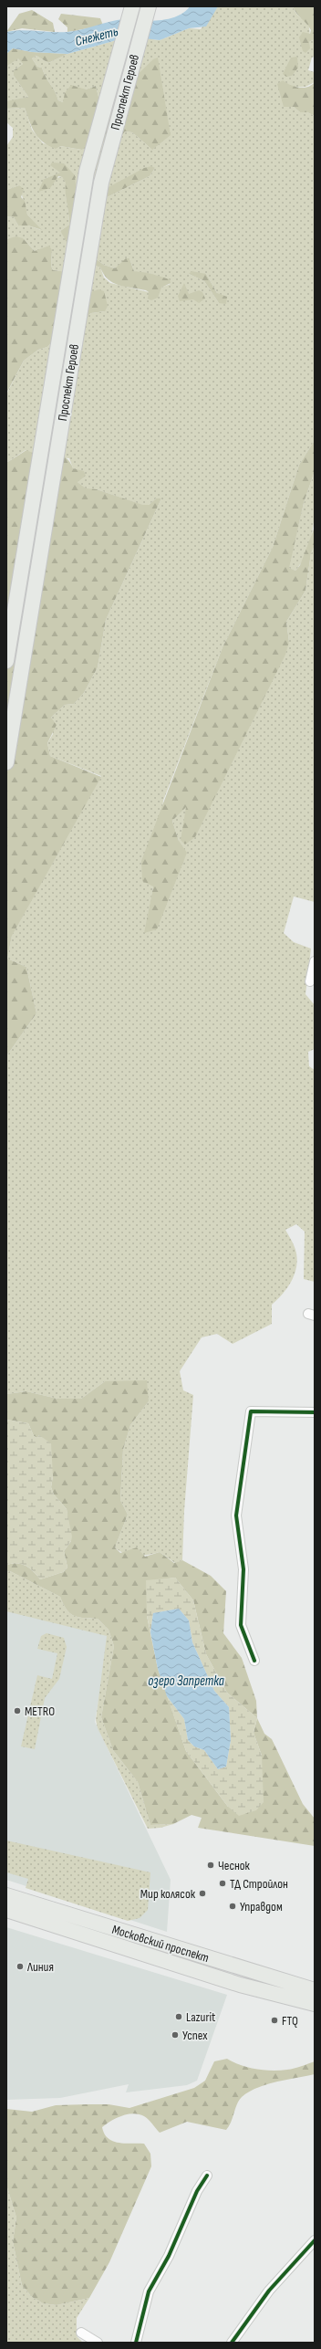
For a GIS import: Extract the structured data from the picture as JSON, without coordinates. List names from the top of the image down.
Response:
{
  "streets": {
    "main road": ["Проспект Героев", "Московский проспект"]
  },
  "water": ["Снежеть", "озеро Запретка"],
  "places": [
    "METRO",
    "Чеснок",
    "ТД Стройлон",
    "Мир колясок",
    "Управдом",
    "Линия",
    "Lazurit",
    "FTQ",
    "Успех"
  ]
}
